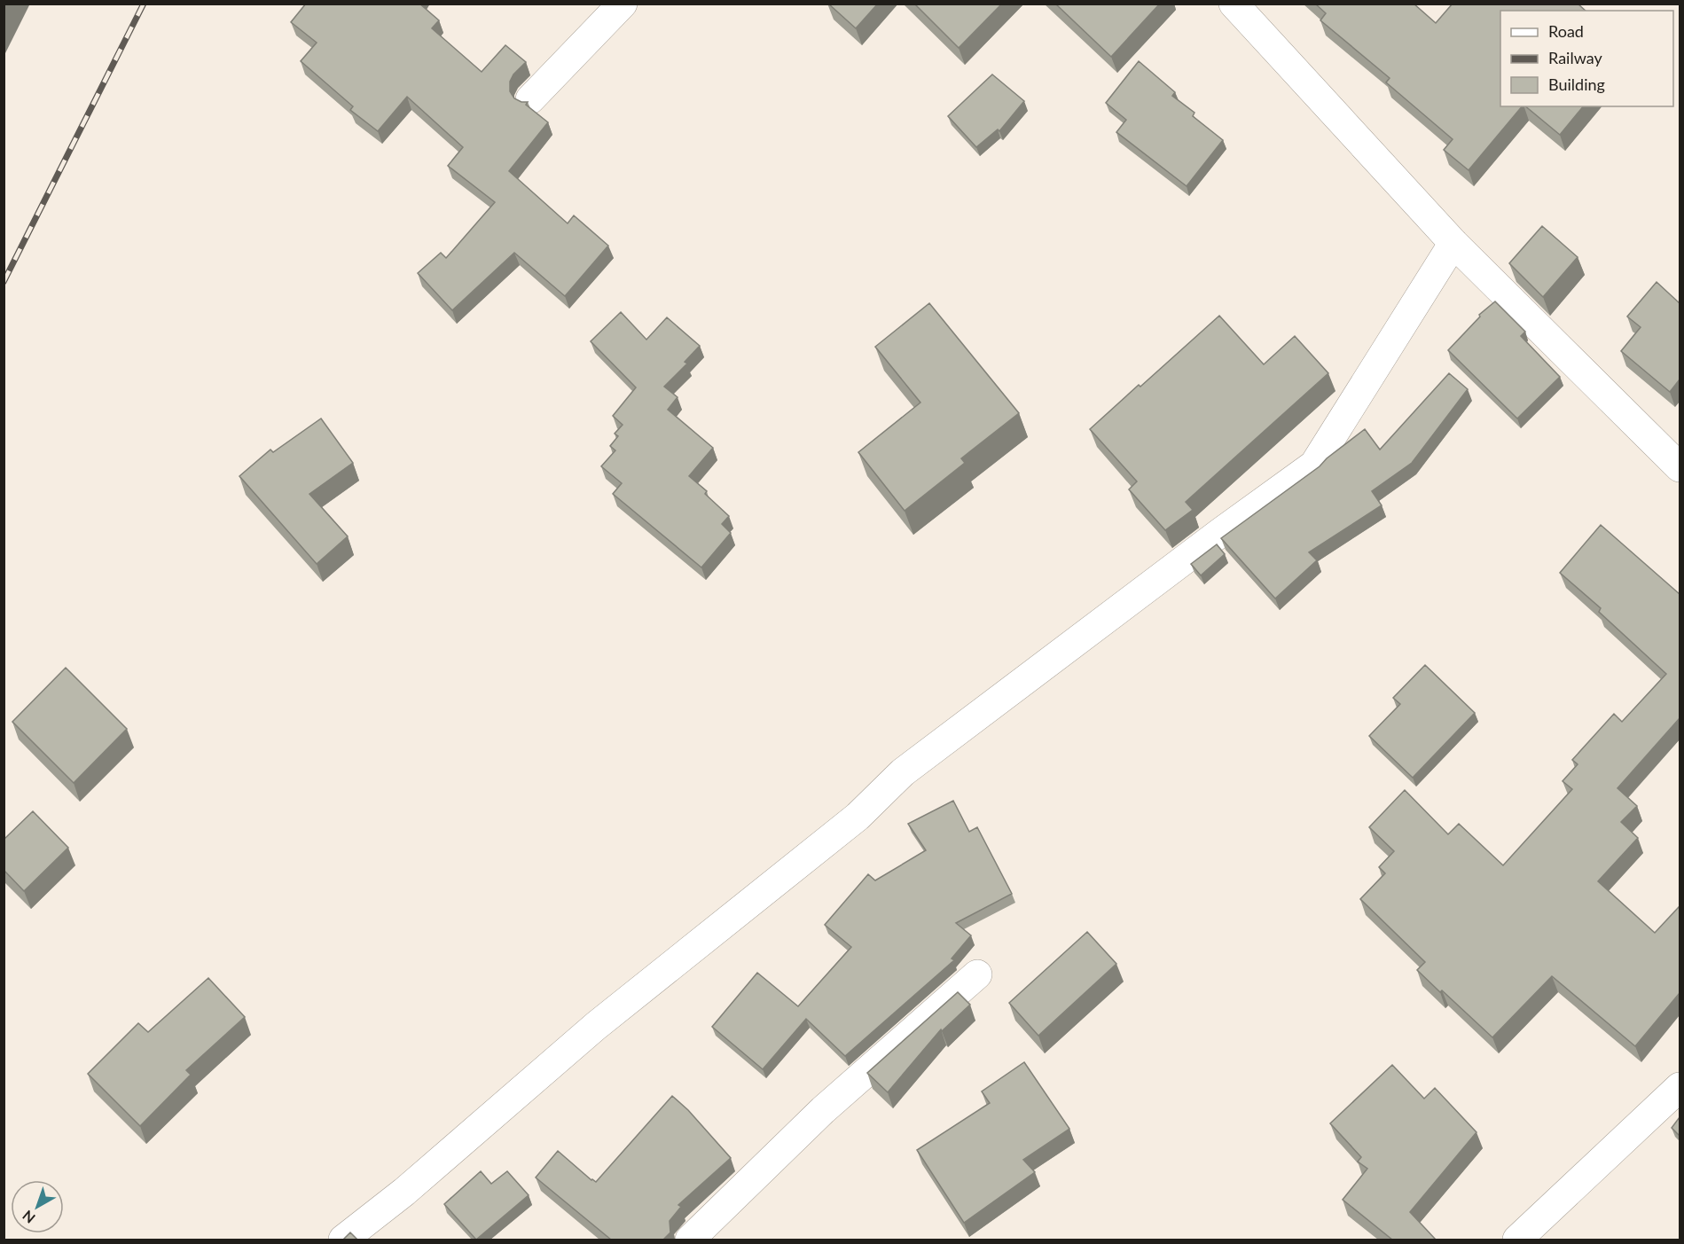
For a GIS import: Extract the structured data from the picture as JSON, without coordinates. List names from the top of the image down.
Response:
{
  "legend": ["Road", "Railway", "Building"],
  "north": "bottom left"
}
